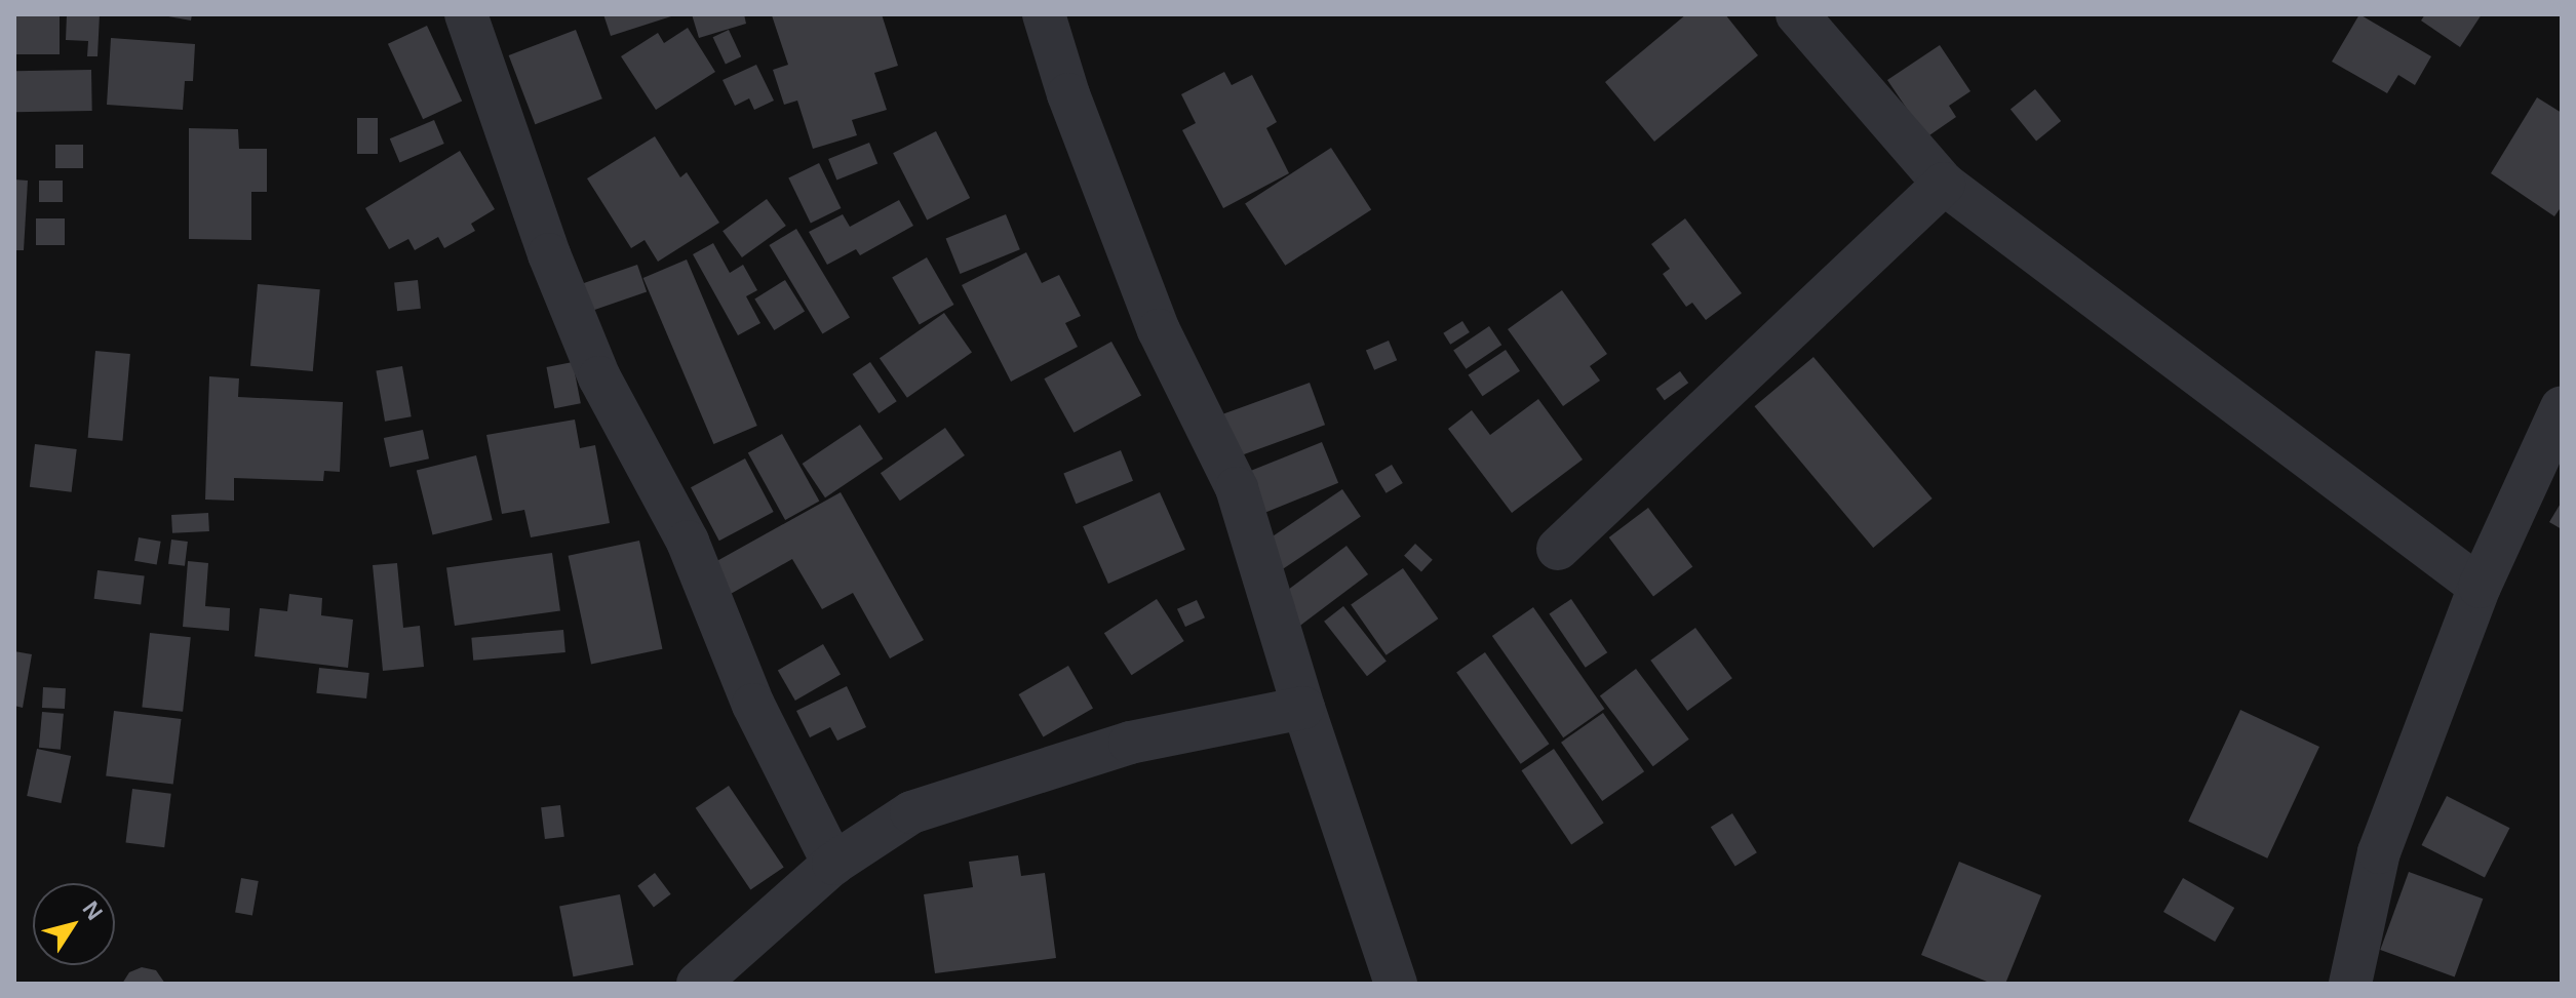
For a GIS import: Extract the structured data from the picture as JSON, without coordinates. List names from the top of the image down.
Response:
{
  "north": "top right"
}
